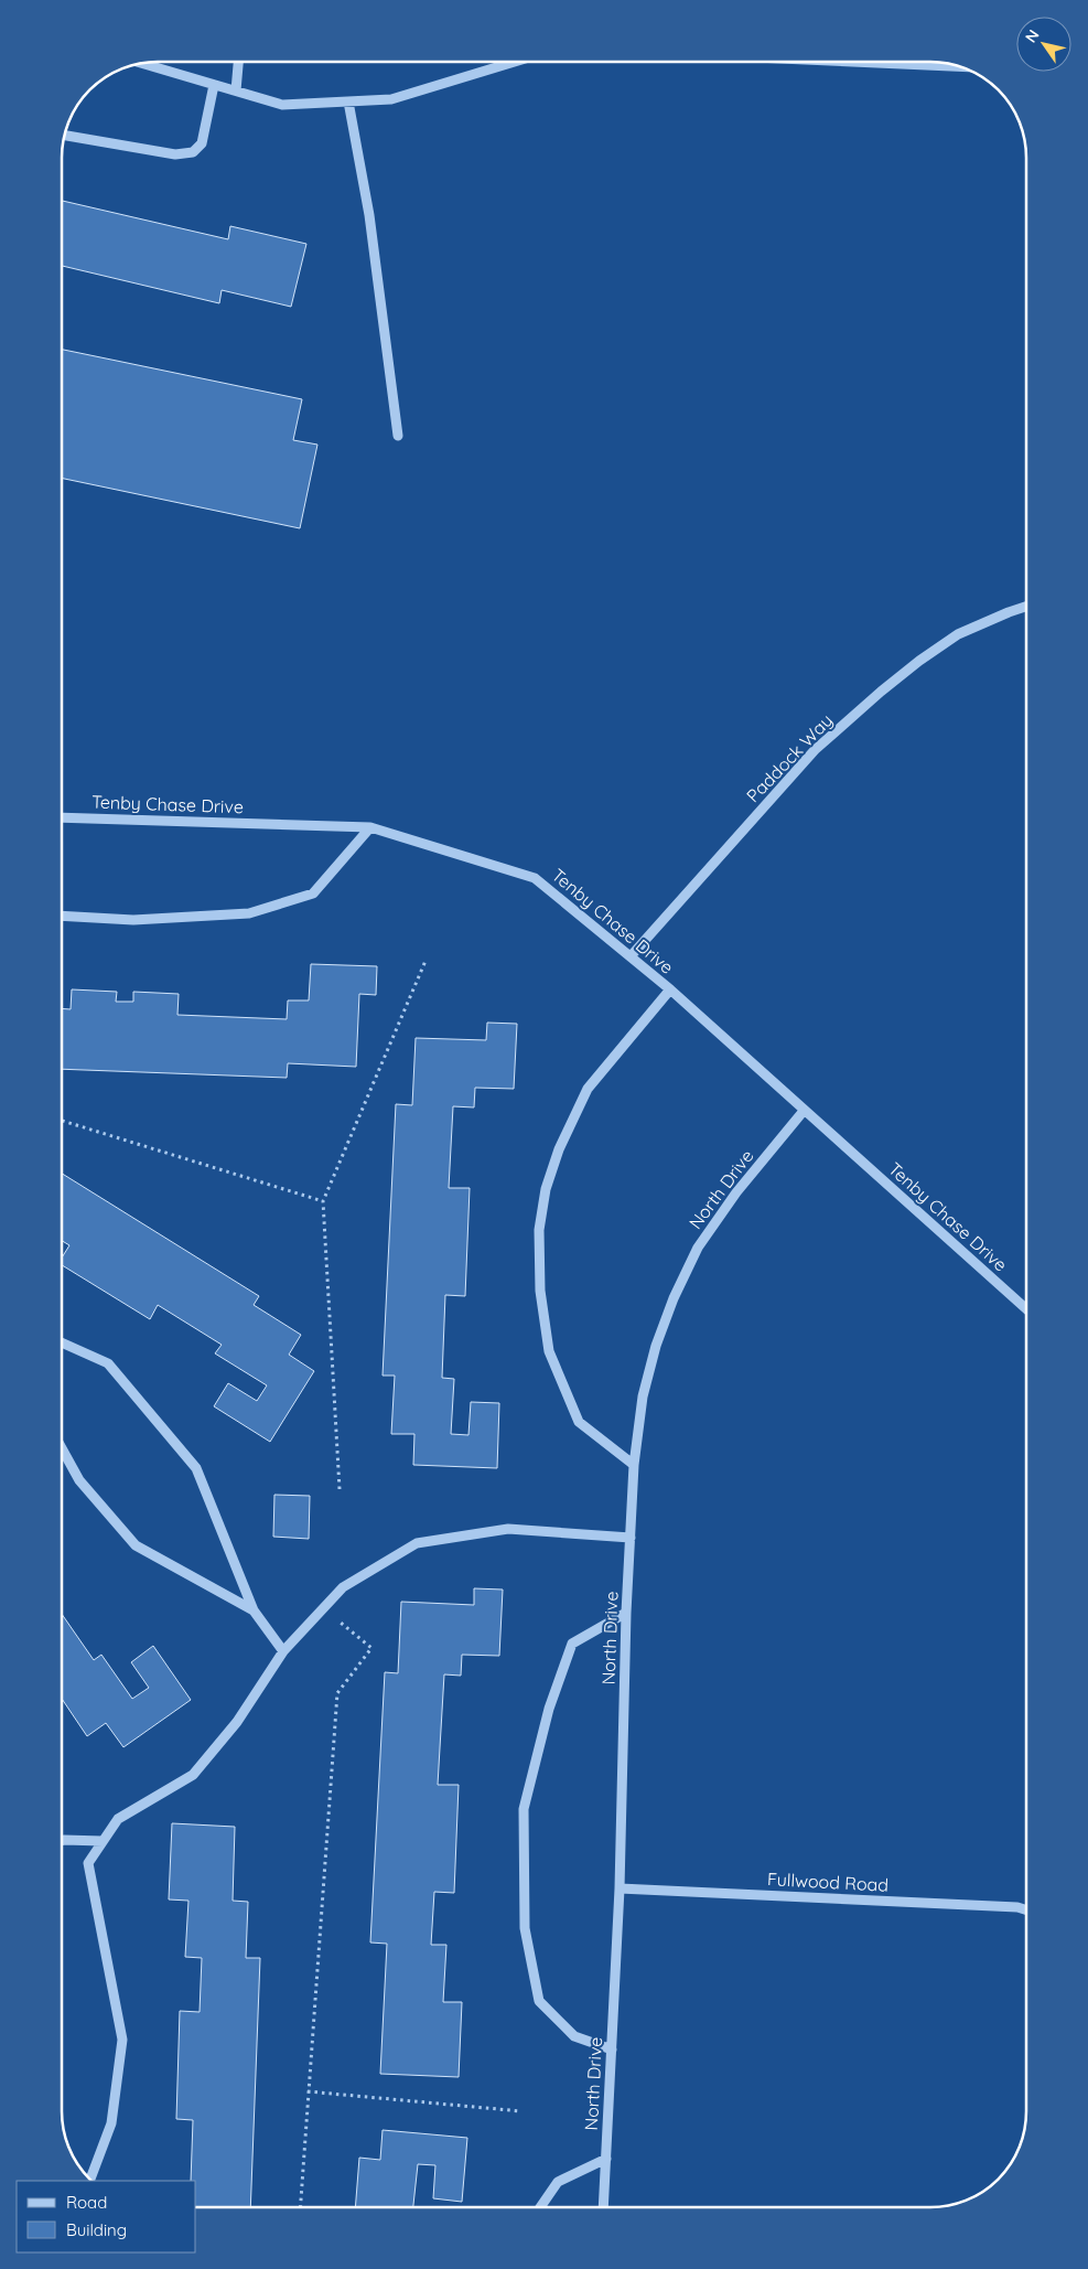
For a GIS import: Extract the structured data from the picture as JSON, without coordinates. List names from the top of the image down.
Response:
{
  "streets": {
    "street": [
      "Paddock Way",
      "Tenby Chase Drive",
      "North Drive",
      "Fullwood Road"
    ]
  },
  "crossings": [
    ["Paddock Way", "Tenby Chase Drive"],
    ["Tenby Chase Drive", "North Drive"],
    ["North Drive", "Fullwood Road"]
  ],
  "legend": ["Road", "Building"],
  "north": "top left"
}
